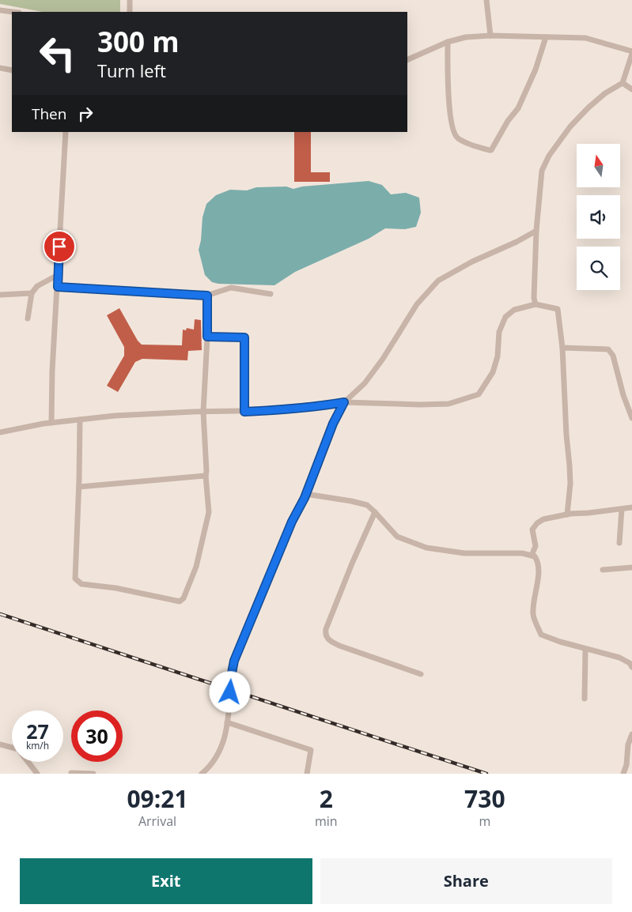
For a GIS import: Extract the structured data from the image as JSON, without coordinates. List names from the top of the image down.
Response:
{
  "north": "top",
  "page": {
    "turn": ["300 m", "Turn left"],
    "then": "Then",
    "speed": "27 km/h",
    "limit": "30",
    "eta": [
      "09:21",
      "Arrival",
      "2",
      "min",
      "730",
      "m"
    ],
    "buttons": ["Exit", "Share"]
  }
}
